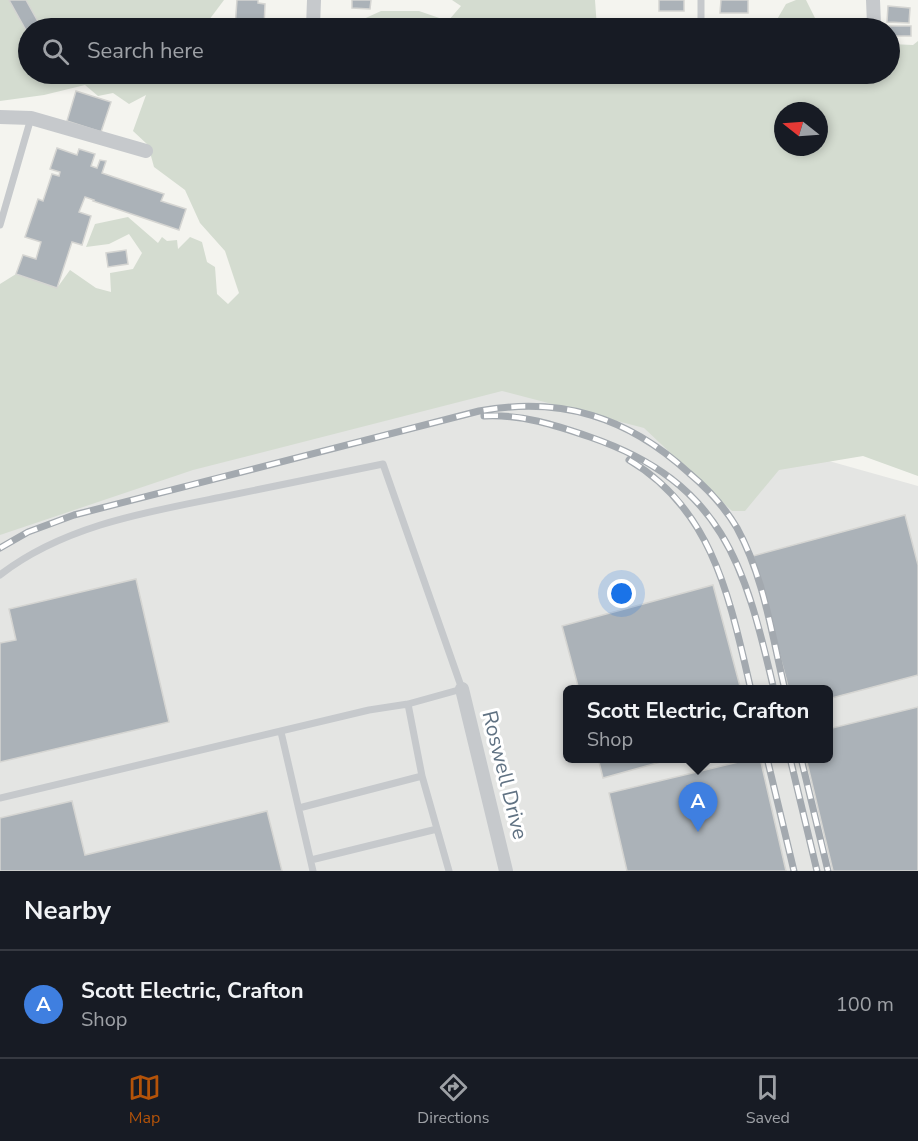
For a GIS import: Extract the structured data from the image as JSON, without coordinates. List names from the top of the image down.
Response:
{
  "streets": {
    "street": ["Roswell Drive"]
  },
  "north": "left",
  "page": {
    "search": "Search here",
    "popup": ["Scott Electric, Crafton", "Shop"],
    "pins": "A",
    "heading": "Nearby",
    "list": [
      {
        "mark": "A",
        "name": "Scott Electric, Crafton",
        "note": "Shop",
        "value": "100 m"
      }
    ],
    "nav": ["Map", "Directions", "Saved"]
  }
}
